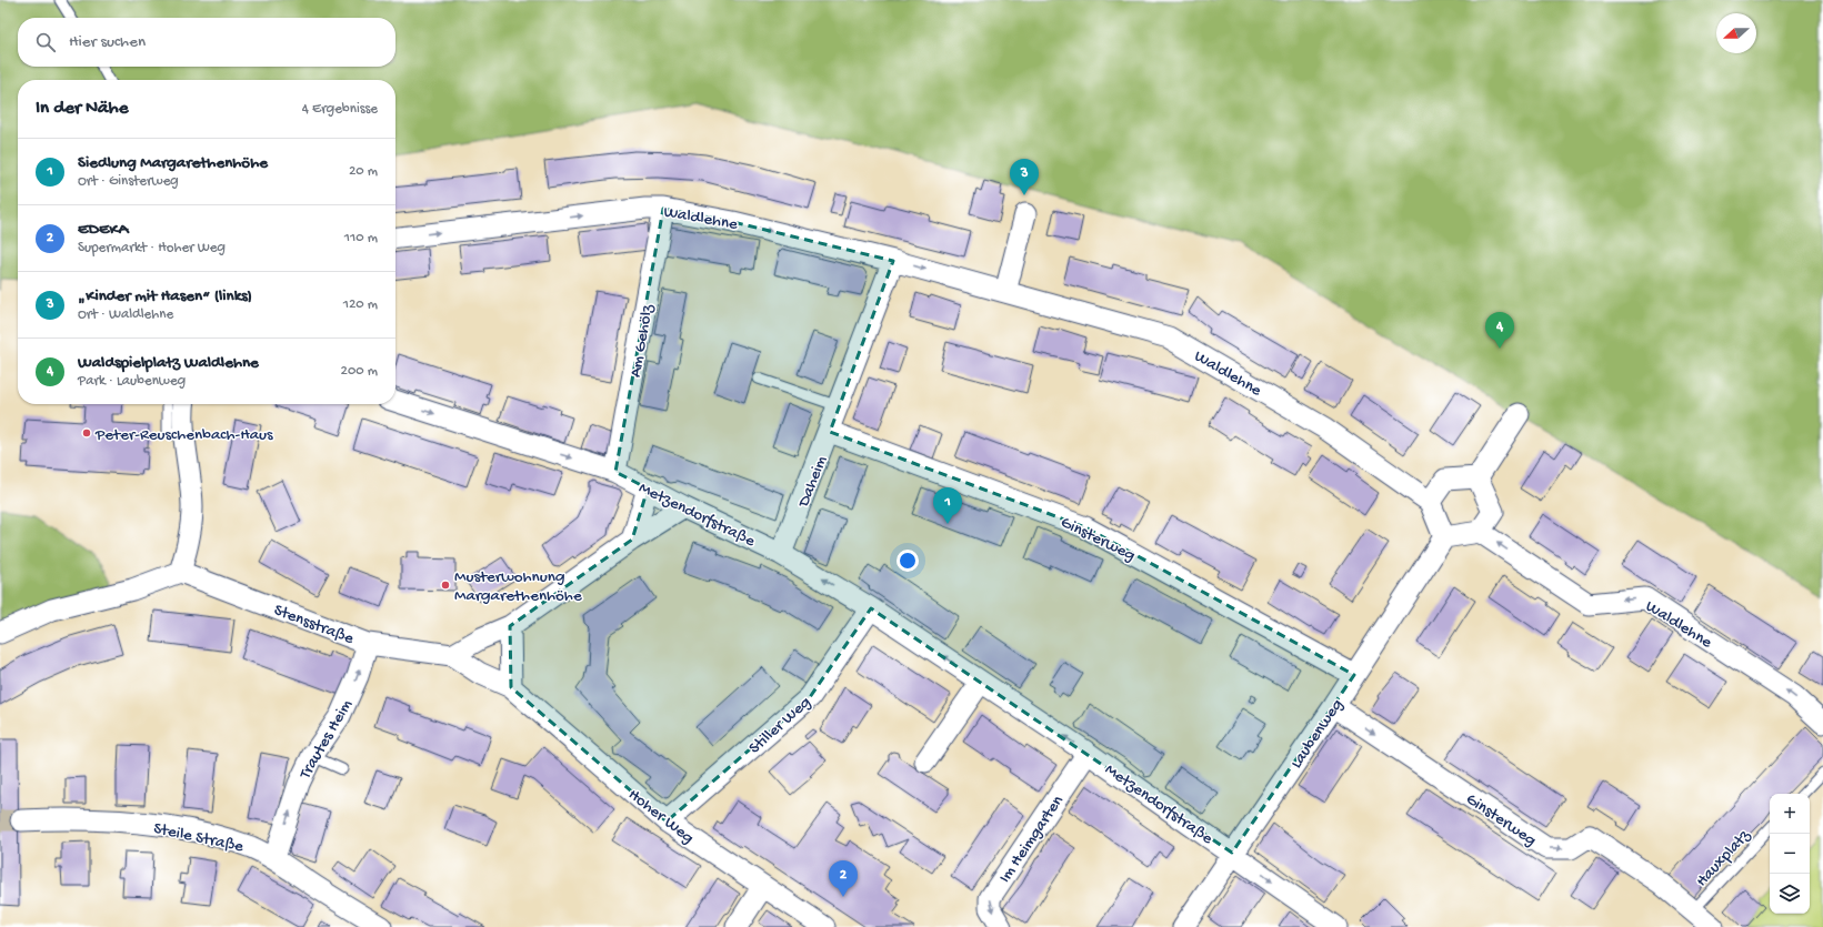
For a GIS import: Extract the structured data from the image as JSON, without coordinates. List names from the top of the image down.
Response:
{
  "streets": {
    "street": [
      "Waldlehne",
      "Am Gehölz",
      "Daheim",
      "Metzendorfstraße",
      "Ginsterweg",
      "Stensstraße",
      "Stiller Weg",
      "Laubenweg",
      "Trautes Heim",
      "Hoher Weg",
      "Steile Straße",
      "Im Heimgarten"
    ],
    "lane": ["Hauxplatz"]
  },
  "crossings": [
    ["Waldlehne", "Am Gehölz"],
    ["Waldlehne", "Daheim"],
    ["Waldlehne", "Laubenweg"],
    ["Am Gehölz", "Metzendorfstraße"],
    ["Daheim", "Metzendorfstraße"],
    ["Daheim", "Ginsterweg"],
    ["Metzendorfstraße", "Stiller Weg"],
    ["Metzendorfstraße", "Laubenweg"],
    ["Metzendorfstraße", "Im Heimgarten"],
    ["Ginsterweg", "Laubenweg"],
    ["Ginsterweg", "Hauxplatz"],
    ["Stensstraße", "Trautes Heim"],
    ["Stensstraße", "Hoher Weg"],
    ["Stiller Weg", "Hoher Weg"],
    ["Trautes Heim", "Steile Straße"]
  ],
  "one_way": ["Ginsterweg", "Trautes Heim"],
  "places": ["Peter-Reuschenbach-Haus", "Musterwohnung Margarethenhöhe"],
  "north": "left",
  "page": {
    "search": "Hier suchen",
    "heading": ["In der Nähe", "4 Ergebnisse"],
    "list": [
      {
        "mark": "1",
        "name": "Siedlung Margarethenhöhe",
        "note": "Ort · Ginsterweg",
        "value": "20 m"
      },
      {
        "mark": "2",
        "name": "EDEKA",
        "note": "Supermarkt · Hoher Weg",
        "value": "110 m"
      },
      {
        "mark": "3",
        "name": "„Kinder mit Hasen“ (links)",
        "note": "Ort · Waldlehne",
        "value": "120 m"
      },
      {
        "mark": "4",
        "name": "Waldspielplatz Waldlehne",
        "note": "Park · Laubenweg",
        "value": "200 m"
      }
    ],
    "pins": [
      "3",
      "4",
      "1",
      "2"
    ],
    "map_buttons": ["+", "−"]
  }
}
